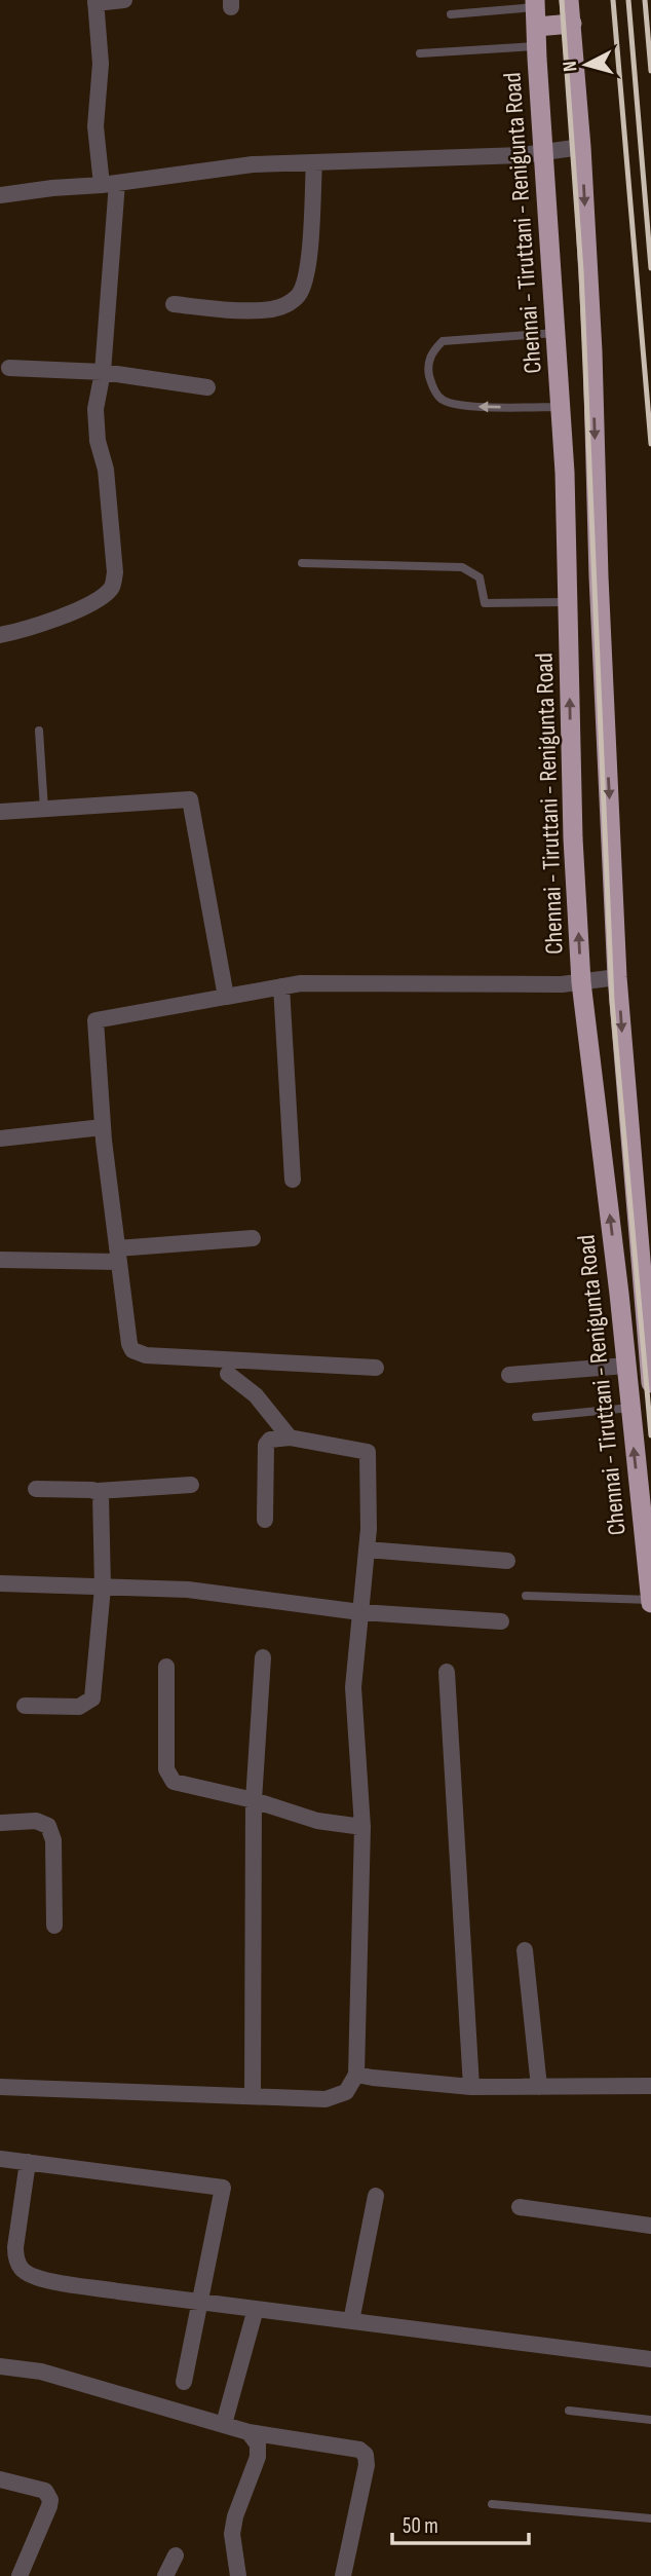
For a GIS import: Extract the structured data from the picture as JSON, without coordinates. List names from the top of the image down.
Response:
{
  "streets": {
    "highway": ["Chennai - Tiruttani - Renigunta Road"]
  },
  "scale_bar": "50 m",
  "north": "left"
}
